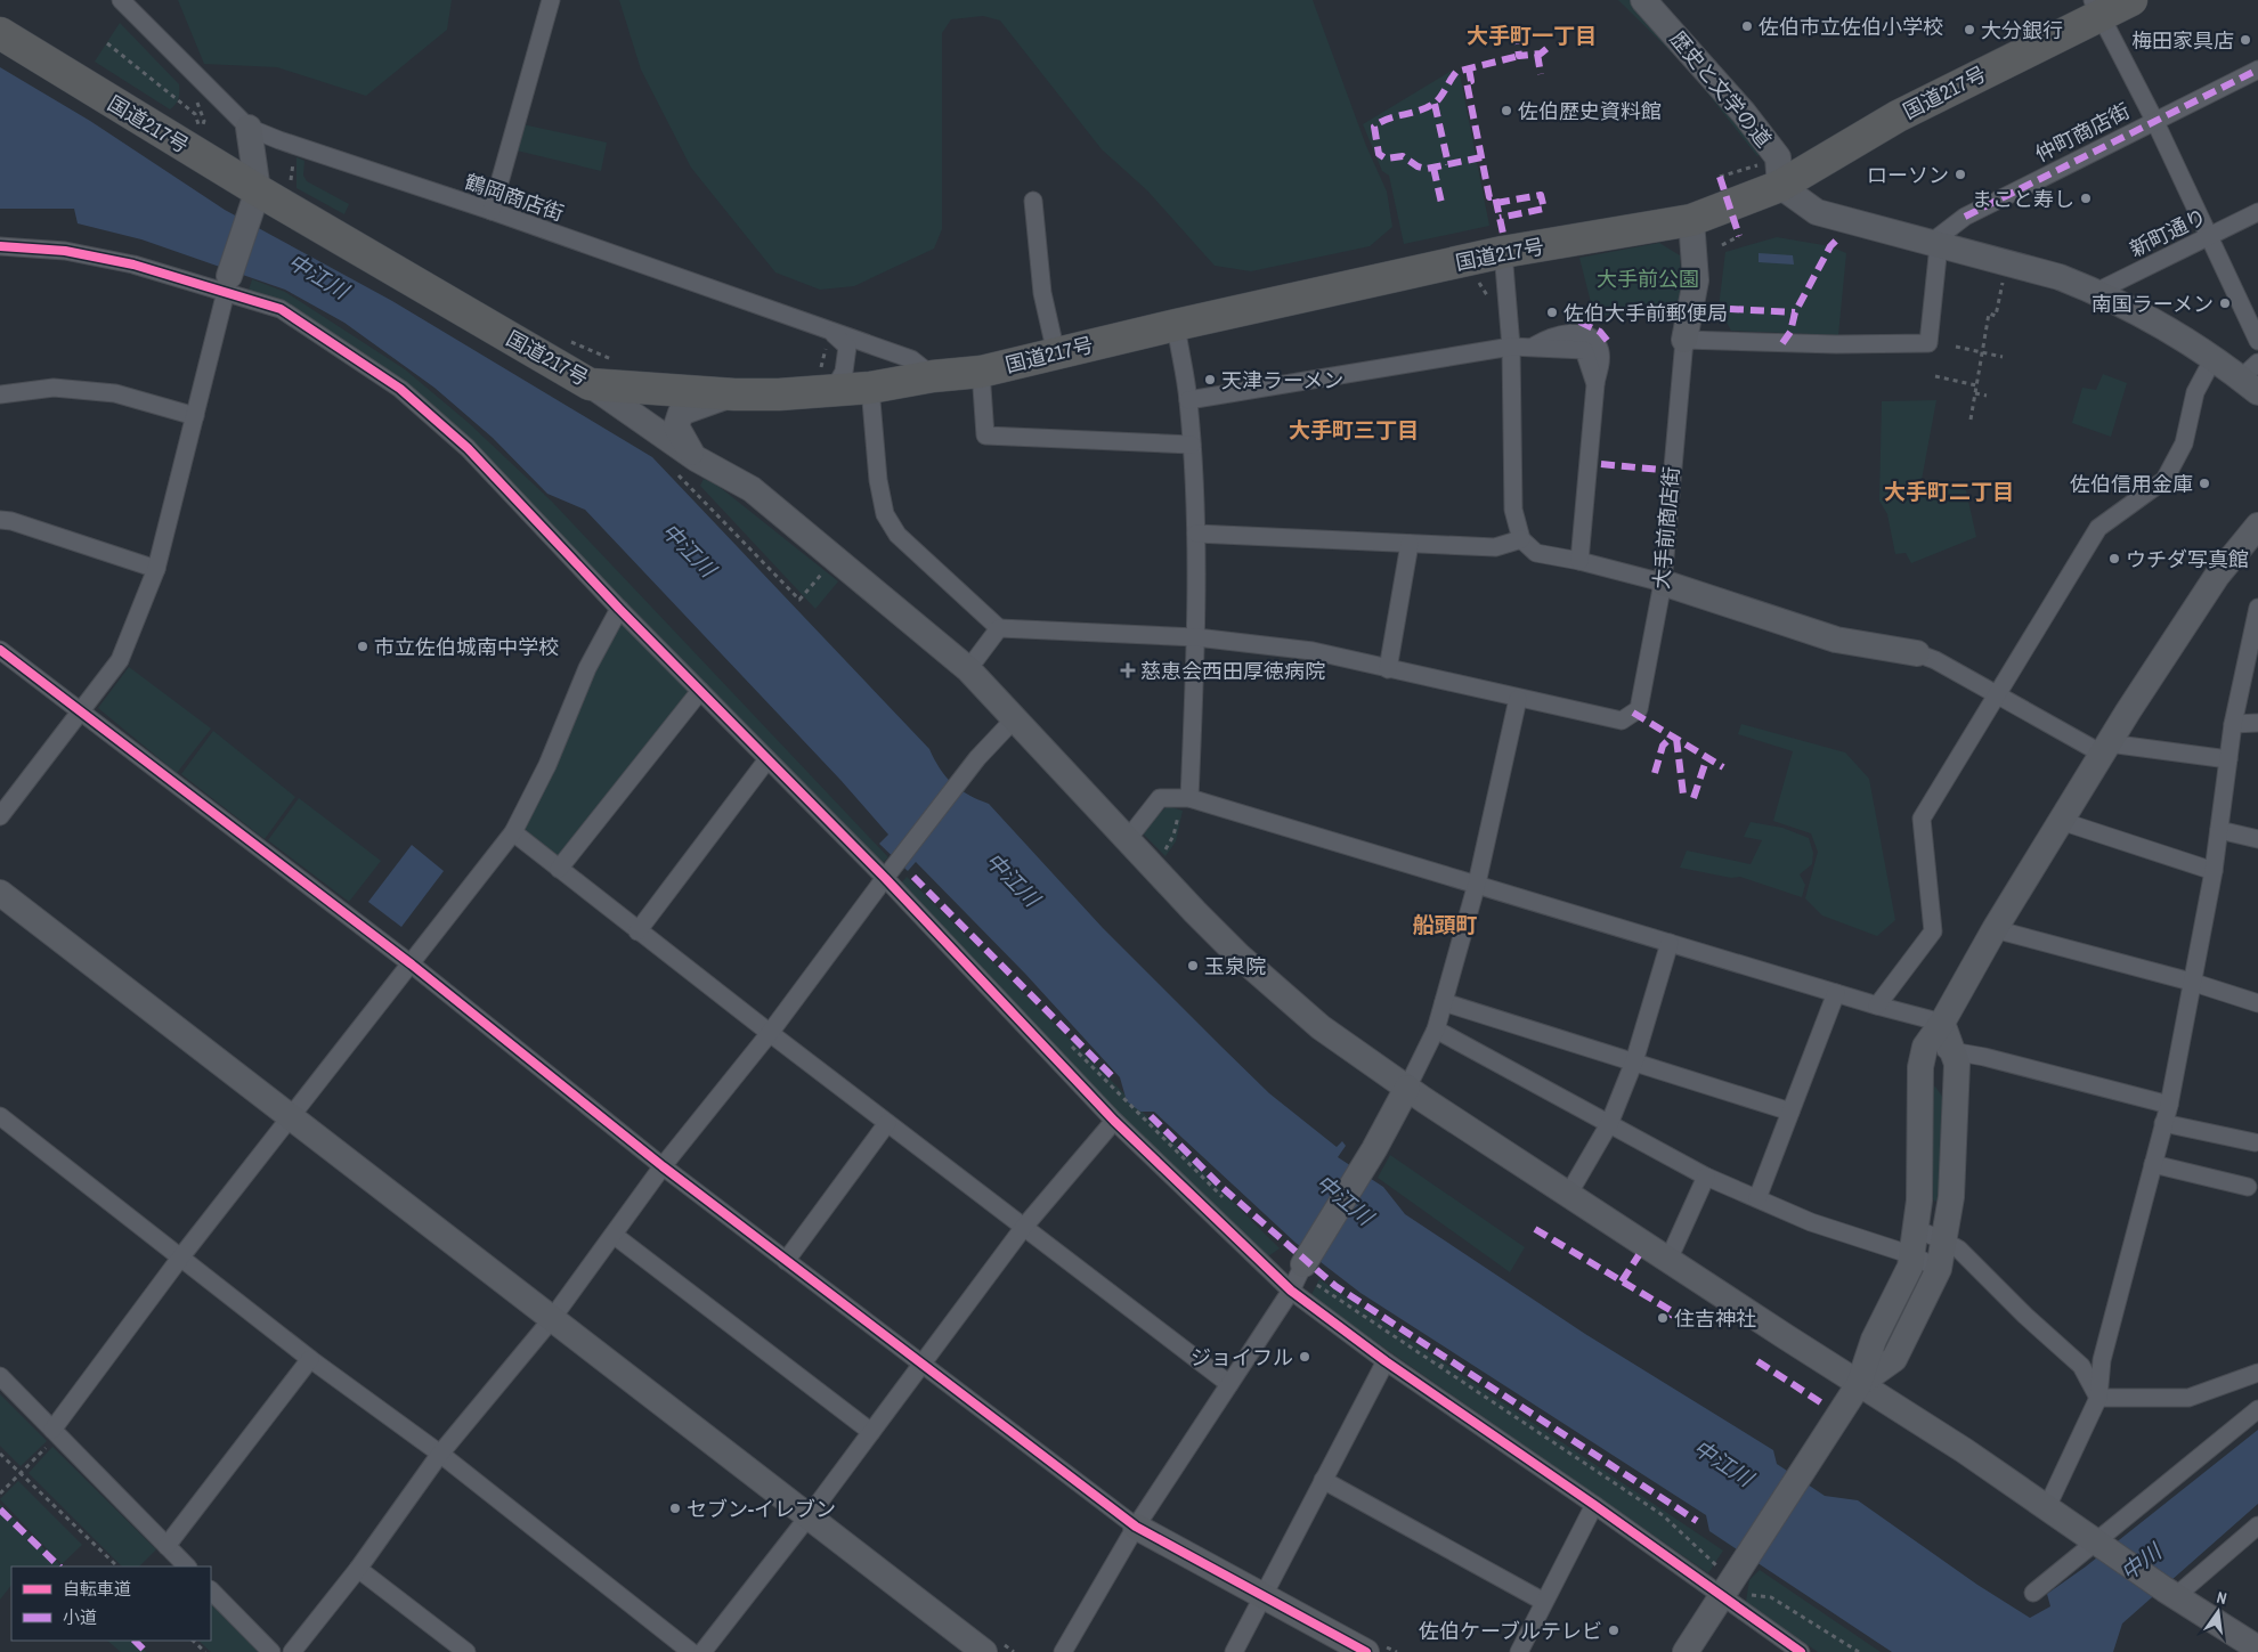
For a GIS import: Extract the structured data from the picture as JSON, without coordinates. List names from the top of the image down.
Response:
{
  "streets": {
    "highway": ["国道217号"],
    "street": [
      "歴史と文学の道",
      "仲町商店街",
      "鶴岡商店街",
      "新町通り",
      "大手前商店街"
    ]
  },
  "crossings": [
    ["歴史と文学の道", "国道217号"],
    ["国道217号", "鶴岡商店街"],
    ["国道217号", "大手前商店街"]
  ],
  "districts": [
    "大手町一丁目",
    "大手町三丁目",
    "大手町二丁目",
    "船頭町"
  ],
  "water": ["中江川", "中川"],
  "parks": ["大手前公園"],
  "places": {
    "other": [
      "佐伯市立佐伯小学校",
      "大分銀行",
      "梅田家具店",
      "佐伯歴史資料館",
      "ローソン",
      "まこと寿し",
      "南国ラーメン",
      "佐伯大手前郵便局",
      "天津ラーメン",
      "佐伯信用金庫",
      "ウチダ写真館",
      "市立佐伯城南中学校",
      "玉泉院",
      "住吉神社",
      "ジョイフル",
      "セブン-イレブン",
      "佐伯ケーブルテレビ"
    ],
    "health": ["慈恵会西田厚徳病院"]
  },
  "legend": ["自転車道", "小道"],
  "north": "top"
}
